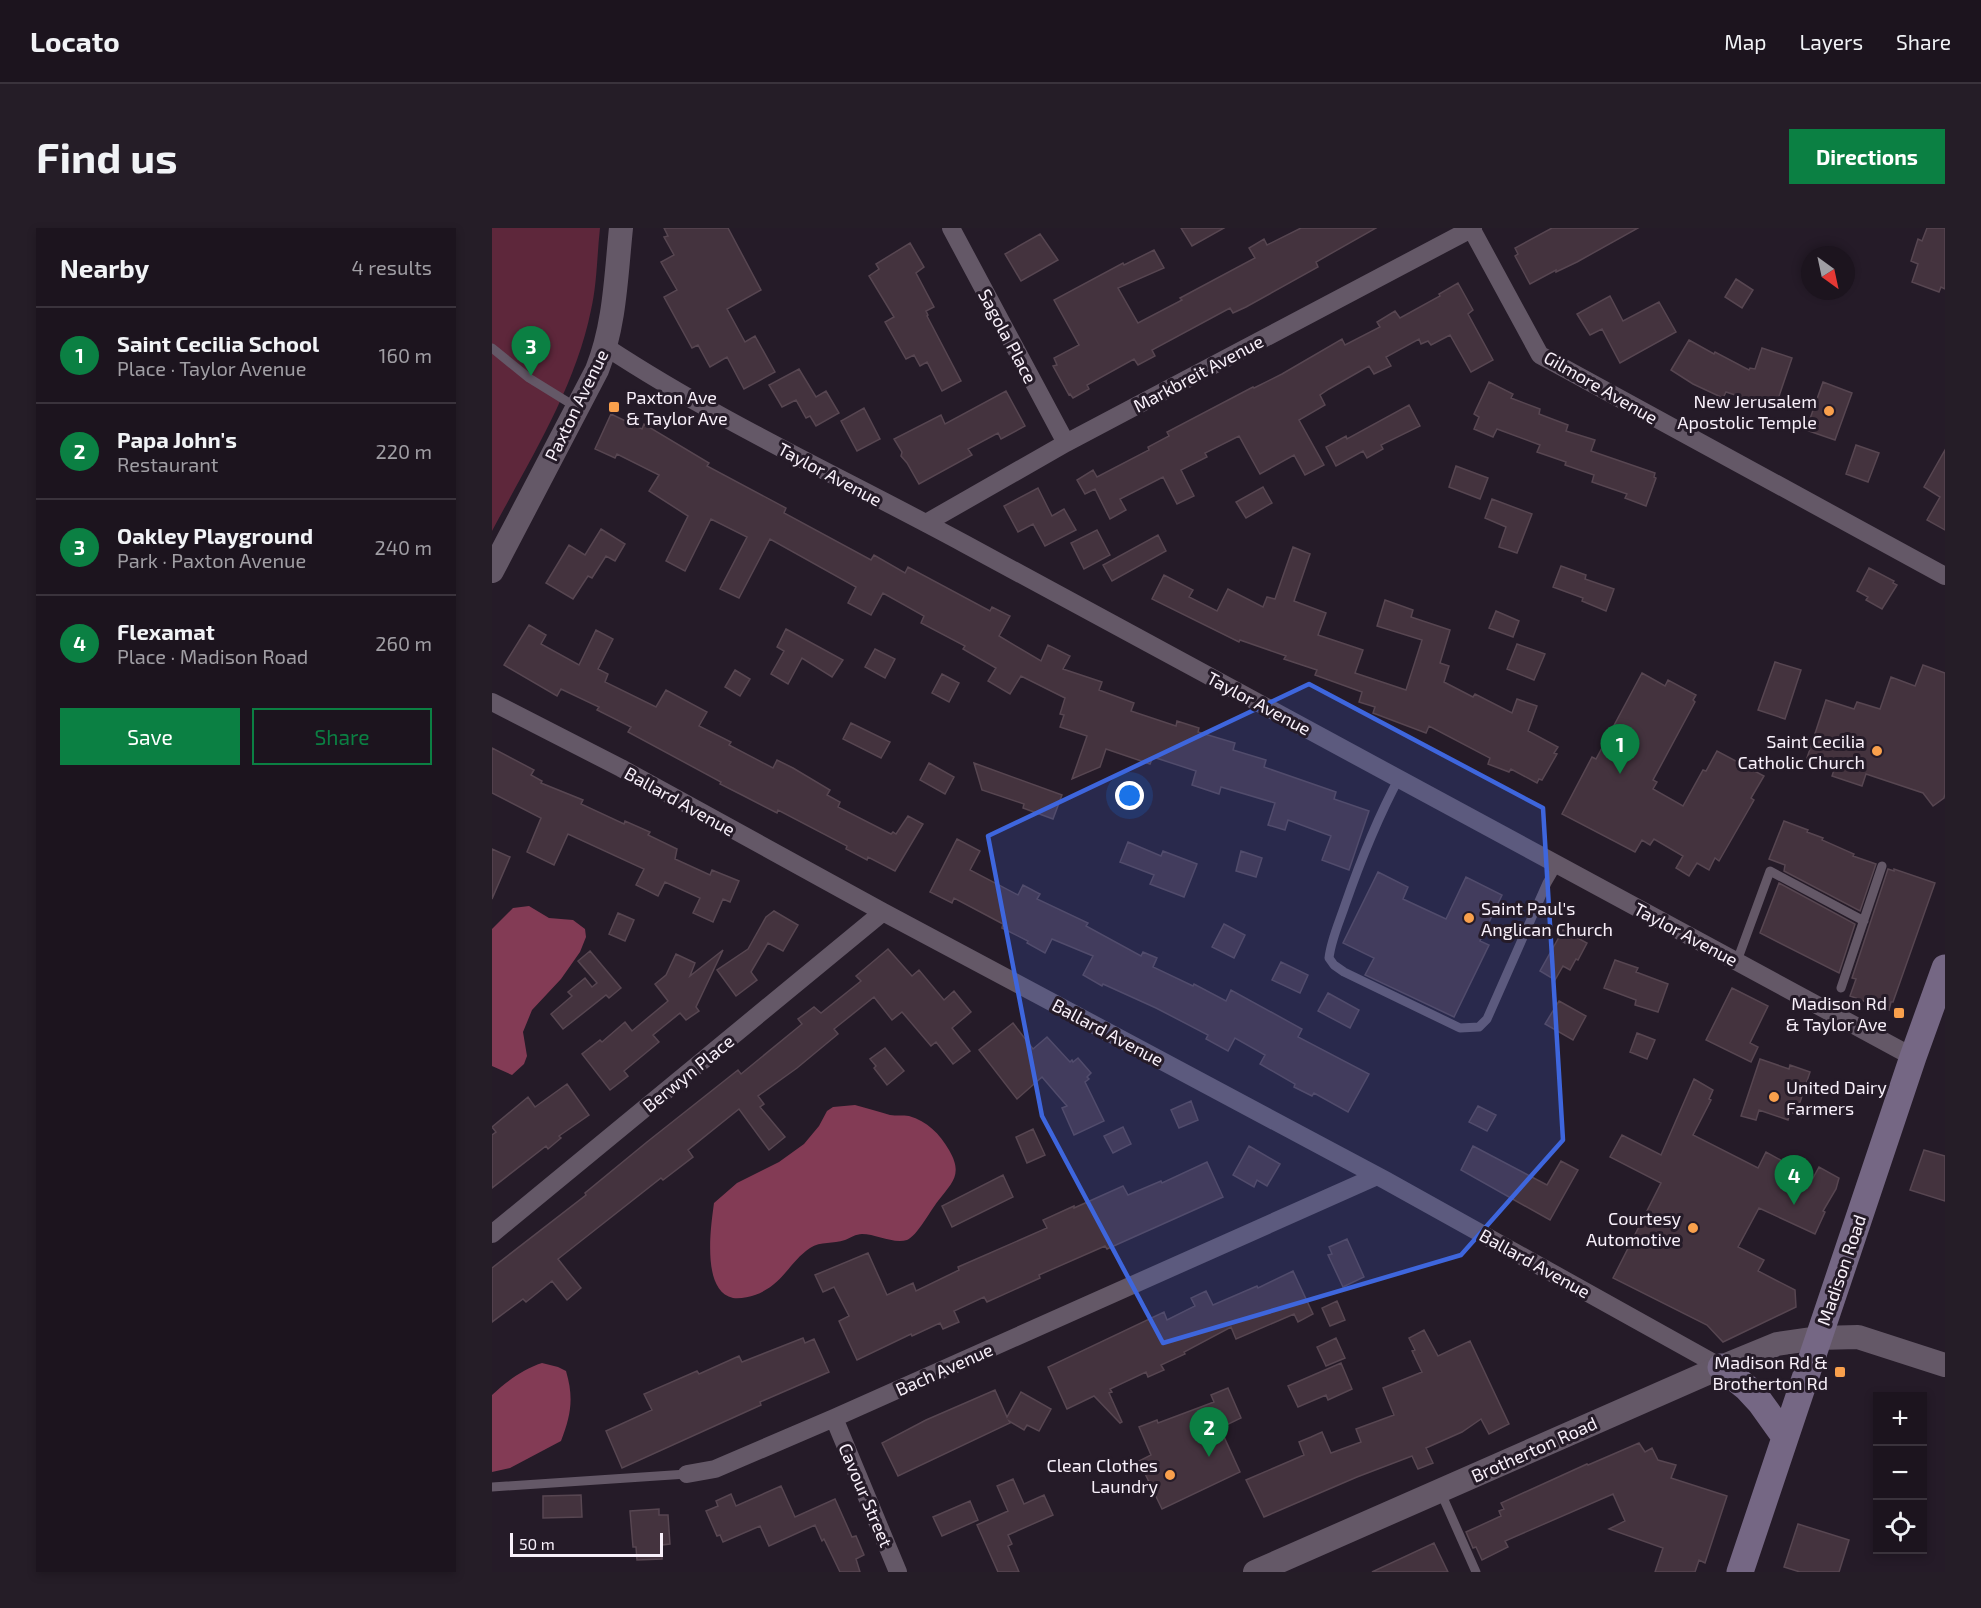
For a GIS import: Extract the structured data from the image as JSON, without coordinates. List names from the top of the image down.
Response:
{
  "streets": {
    "main road": ["Madison Road"],
    "street": [
      "Sagola Place",
      "Markbreit Avenue",
      "Gilmore Avenue",
      "Paxton Avenue",
      "Taylor Avenue",
      "Ballard Avenue",
      "Berwyn Place",
      "Bach Avenue",
      "Brotherton Road",
      "Cavour Street"
    ]
  },
  "crossings": [
    ["Sagola Place", "Markbreit Avenue"],
    ["Markbreit Avenue", "Gilmore Avenue"],
    ["Markbreit Avenue", "Taylor Avenue"],
    ["Paxton Avenue", "Taylor Avenue"],
    ["Taylor Avenue", "Madison Road"],
    ["Ballard Avenue", "Berwyn Place"],
    ["Ballard Avenue", "Bach Avenue"],
    ["Ballard Avenue", "Brotherton Road"],
    ["Madison Road", "Brotherton Road"],
    ["Bach Avenue", "Cavour Street"]
  ],
  "places": {
    "transit": ["Paxton Ave & Taylor Ave", "Madison Rd & Taylor Ave", "Madison Rd & Brotherton Rd"],
    "other": [
      "New Jerusalem Apostolic Temple",
      "Saint Cecilia Catholic Church",
      "Saint Paul's Anglican Church",
      "United Dairy Farmers",
      "Courtesy Automotive",
      "Clean Clothes Laundry"
    ]
  },
  "scale_bar": "50 m",
  "north": "bottom right",
  "page": {
    "header": "Locato",
    "nav": ["Map", "Layers", "Share"],
    "buttons": [
      "Directions",
      ["Save", "Share"]
    ],
    "title": "Find us",
    "heading": ["Nearby", "4 results"],
    "list": [
      {
        "mark": "1",
        "name": "Saint Cecilia School",
        "note": "Place · Taylor Avenue",
        "value": "160 m"
      },
      {
        "mark": "2",
        "name": "Papa John's",
        "note": "Restaurant",
        "value": "220 m"
      },
      {
        "mark": "3",
        "name": "Oakley Playground",
        "note": "Park · Paxton Avenue",
        "value": "240 m"
      },
      {
        "mark": "4",
        "name": "Flexamat",
        "note": "Place · Madison Road",
        "value": "260 m"
      }
    ],
    "pins": [
      "3",
      "1",
      "4",
      "2"
    ],
    "map_buttons": ["+", "−"],
    "scale": "50 m"
  }
}
